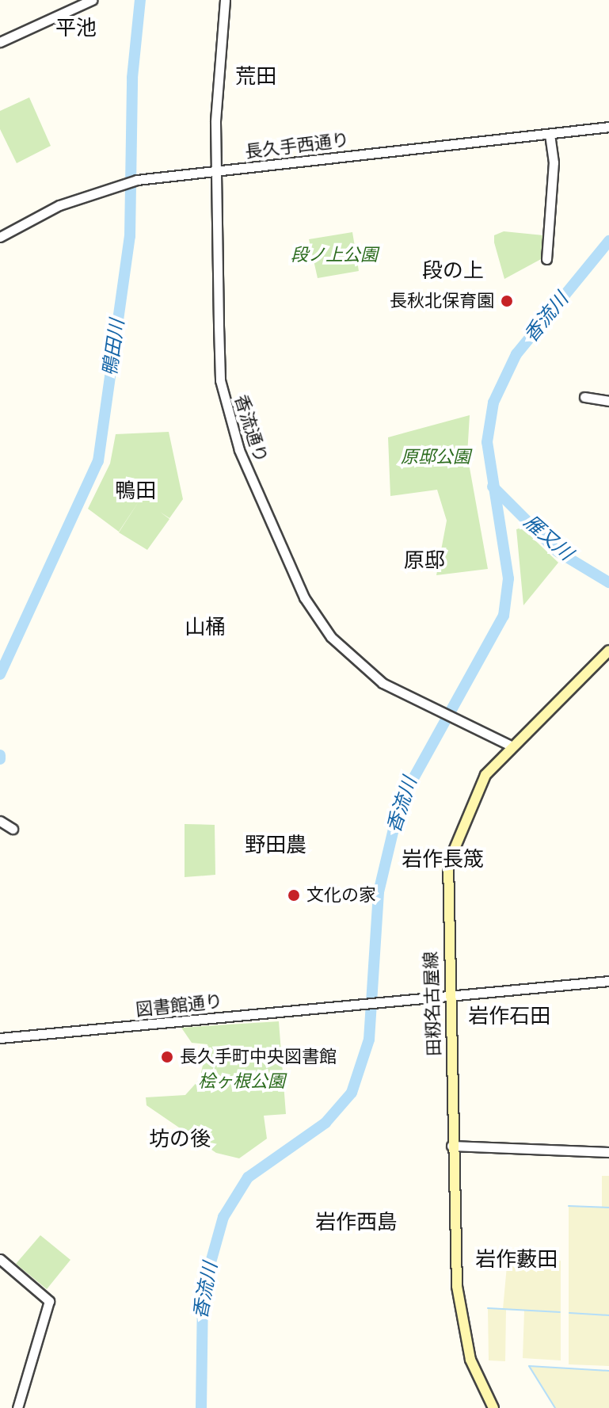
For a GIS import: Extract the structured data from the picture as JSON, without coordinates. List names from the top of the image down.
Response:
{
  "streets": {
    "main road": ["田籾名古屋線"],
    "street": ["長久手西通り", "香流通り", "図書館通り"]
  },
  "crossings": [
    ["長久手西通り", "香流通り"],
    ["香流通り", "田籾名古屋線"],
    ["田籾名古屋線", "図書館通り"]
  ],
  "districts": [
    "平池",
    "荒田",
    "段の上",
    "鴨田",
    "原邸",
    "山桶",
    "野田農",
    "岩作長筬",
    "岩作石田",
    "坊の後",
    "岩作西島",
    "岩作藪田"
  ],
  "water": ["香流川", "鴨田川", "雁又川"],
  "parks": ["段ノ上公園", "原邸公園", "桧ヶ根公園"],
  "places": ["長秋北保育園", "文化の家", "長久手町中央図書館"]
}
